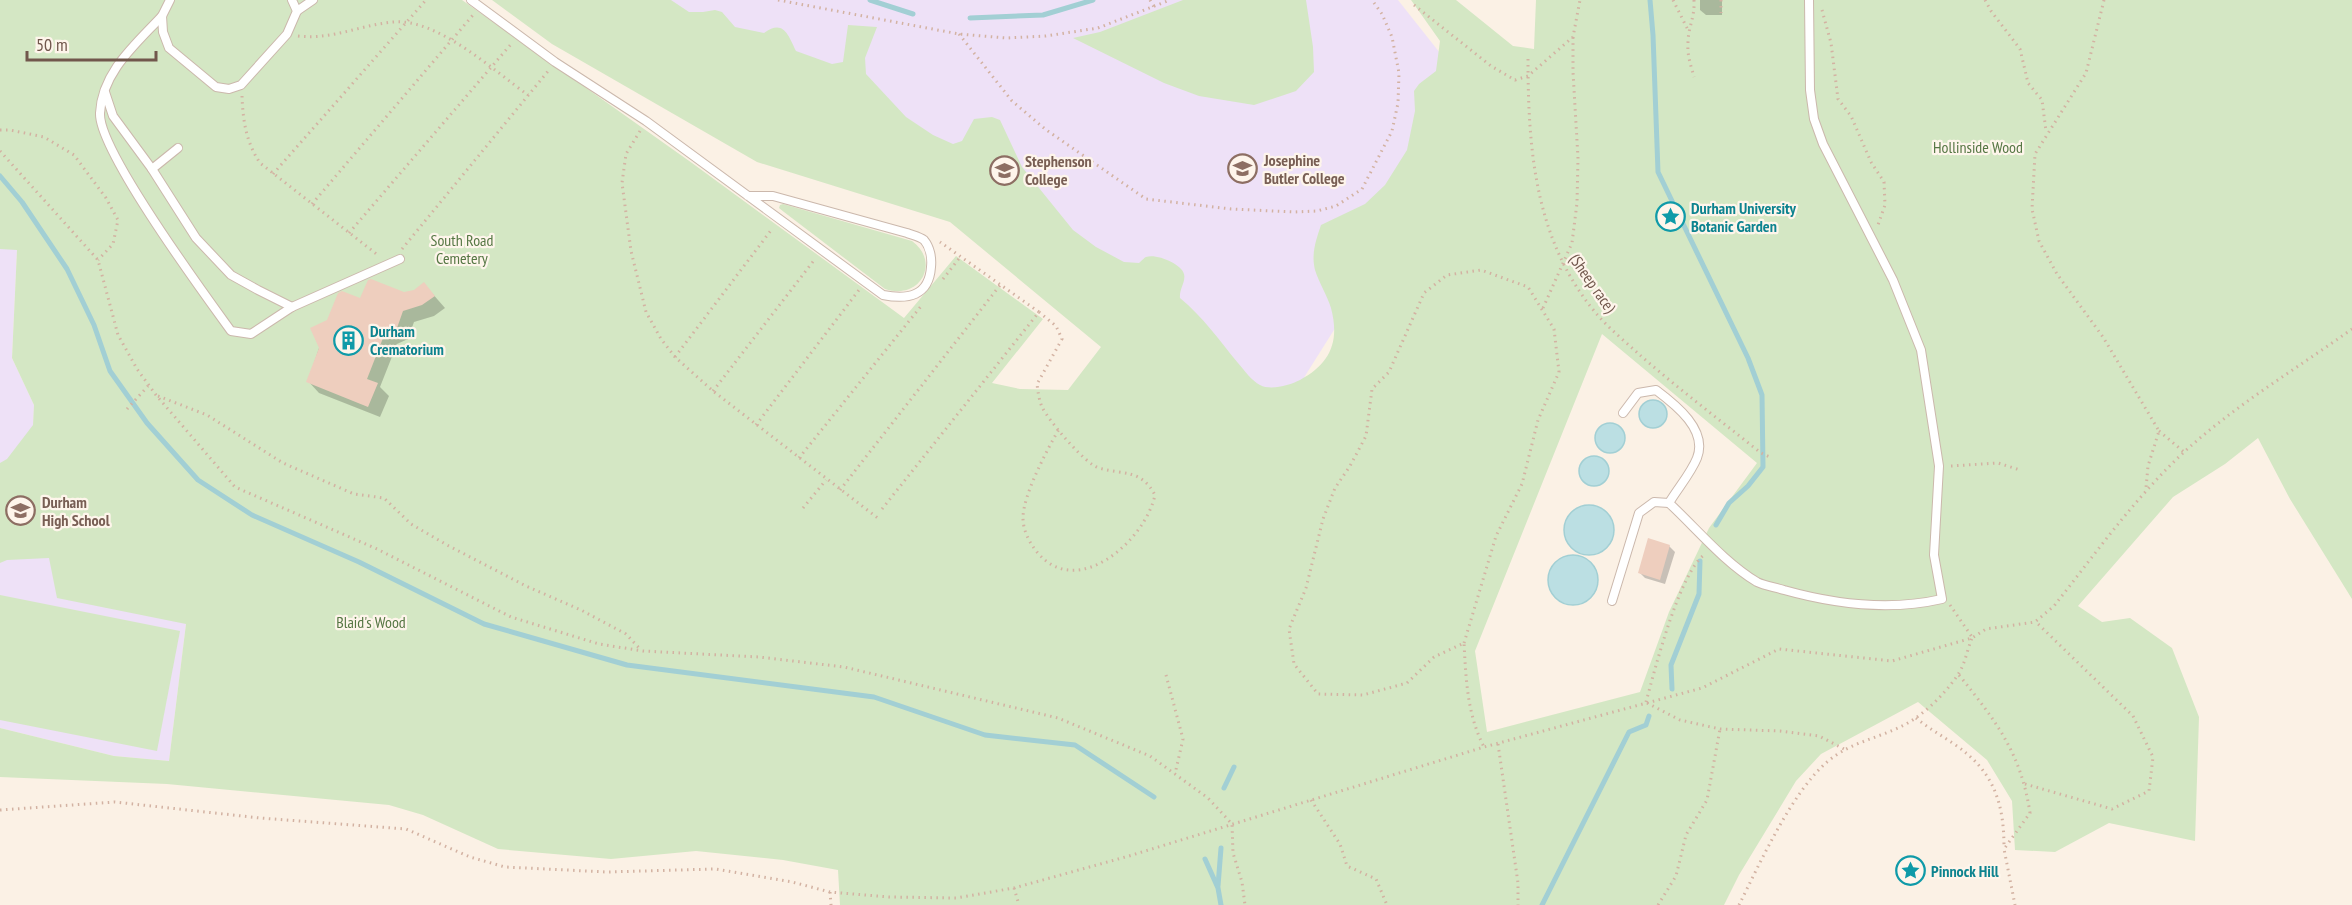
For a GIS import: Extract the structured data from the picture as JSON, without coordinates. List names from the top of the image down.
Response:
{
  "streets": {
    "path": ["(Sheep race)"]
  },
  "parks": ["Hollinside Wood", "South Road Cemetery", "Blaid's Wood"],
  "places": {
    "school or university": ["Josephine Butler College", "Stephenson College", "Durham High School"],
    "place": ["Durham University Botanic Garden", "Pinnock Hill"],
    "building": ["Durham Crematorium"]
  },
  "scale_bar": "50 m"
}
